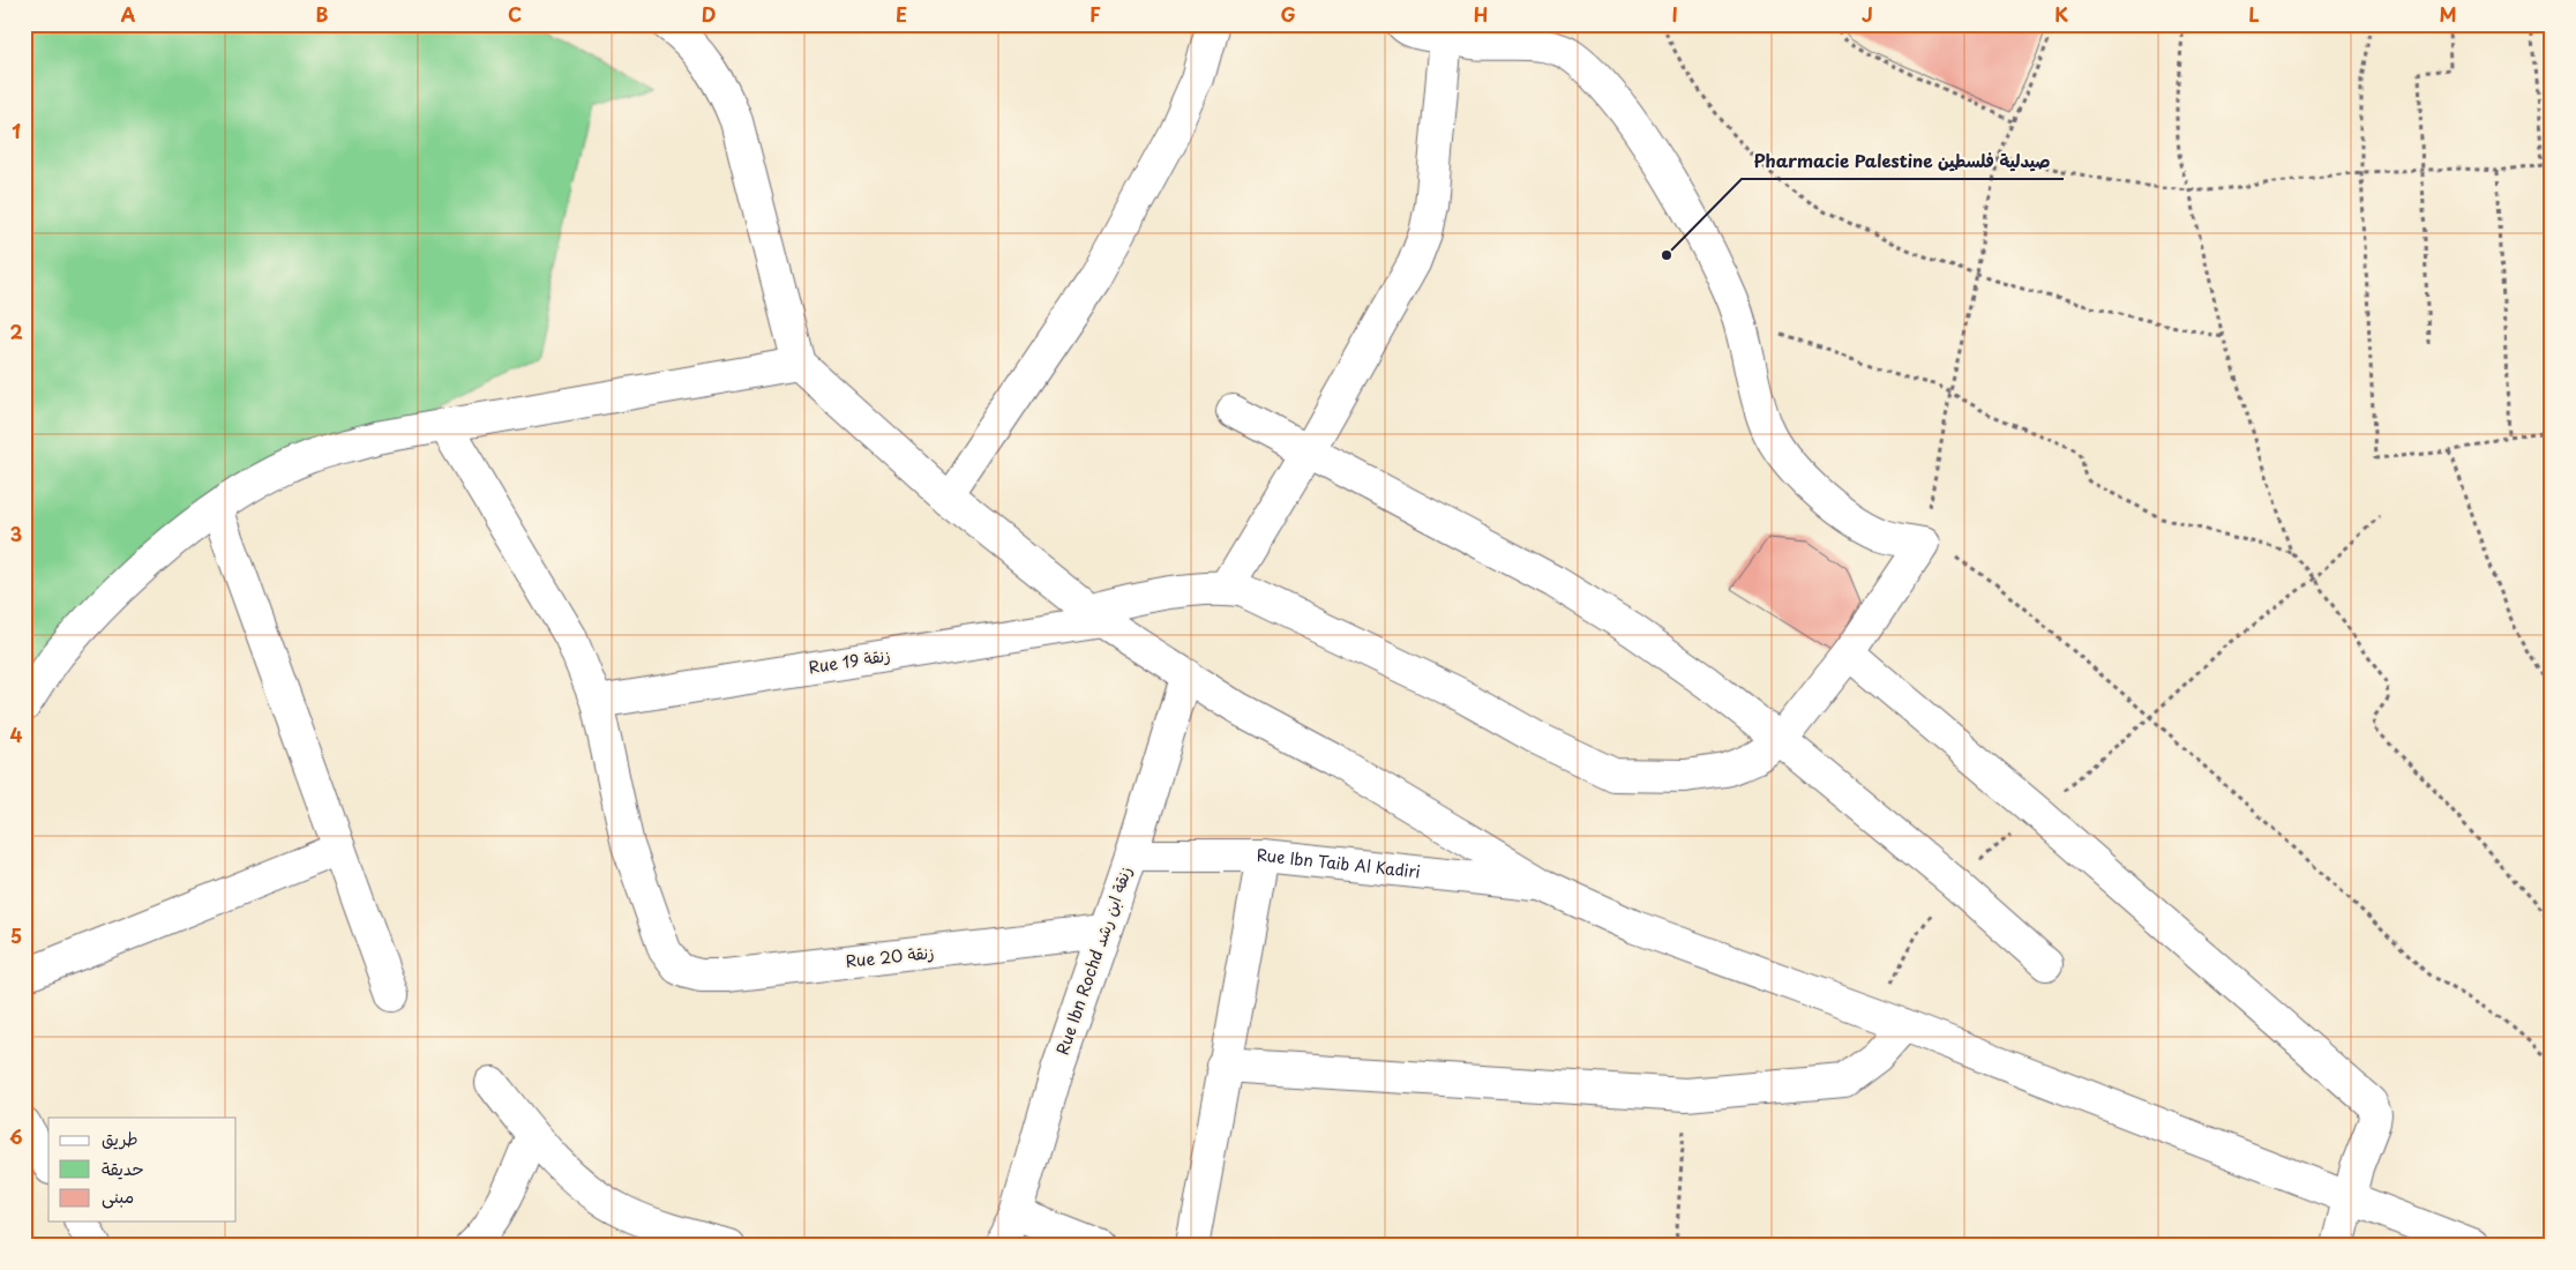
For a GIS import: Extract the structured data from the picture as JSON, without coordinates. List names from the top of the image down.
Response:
{
  "streets": {
    "street": [
      "Rue 19 زنقة",
      "Rue Ibn Taib Al Kadiri",
      "Rue 20 زنقة",
      "Rue Ibn Rochd زنقة ابن رشد"
    ]
  },
  "crossings": [
    ["Rue 19 زنقة", "Rue 20 زنقة"],
    ["Rue Ibn Taib Al Kadiri", "Rue Ibn Rochd زنقة ابن رشد"],
    ["Rue 20 زنقة", "Rue Ibn Rochd زنقة ابن رشد"]
  ],
  "places": ["Pharmacie Palestine صيدلية فلسطين"],
  "legend": ["طريق", "حديقة", "مبنى"],
  "grid": {
    "columns": [
      "A",
      "B",
      "C",
      "D",
      "E",
      "F",
      "G",
      "H",
      "I",
      "J",
      "K",
      "L",
      "M"
    ],
    "rows": [
      "1",
      "2",
      "3",
      "4",
      "5",
      "6"
    ]
  }
}
